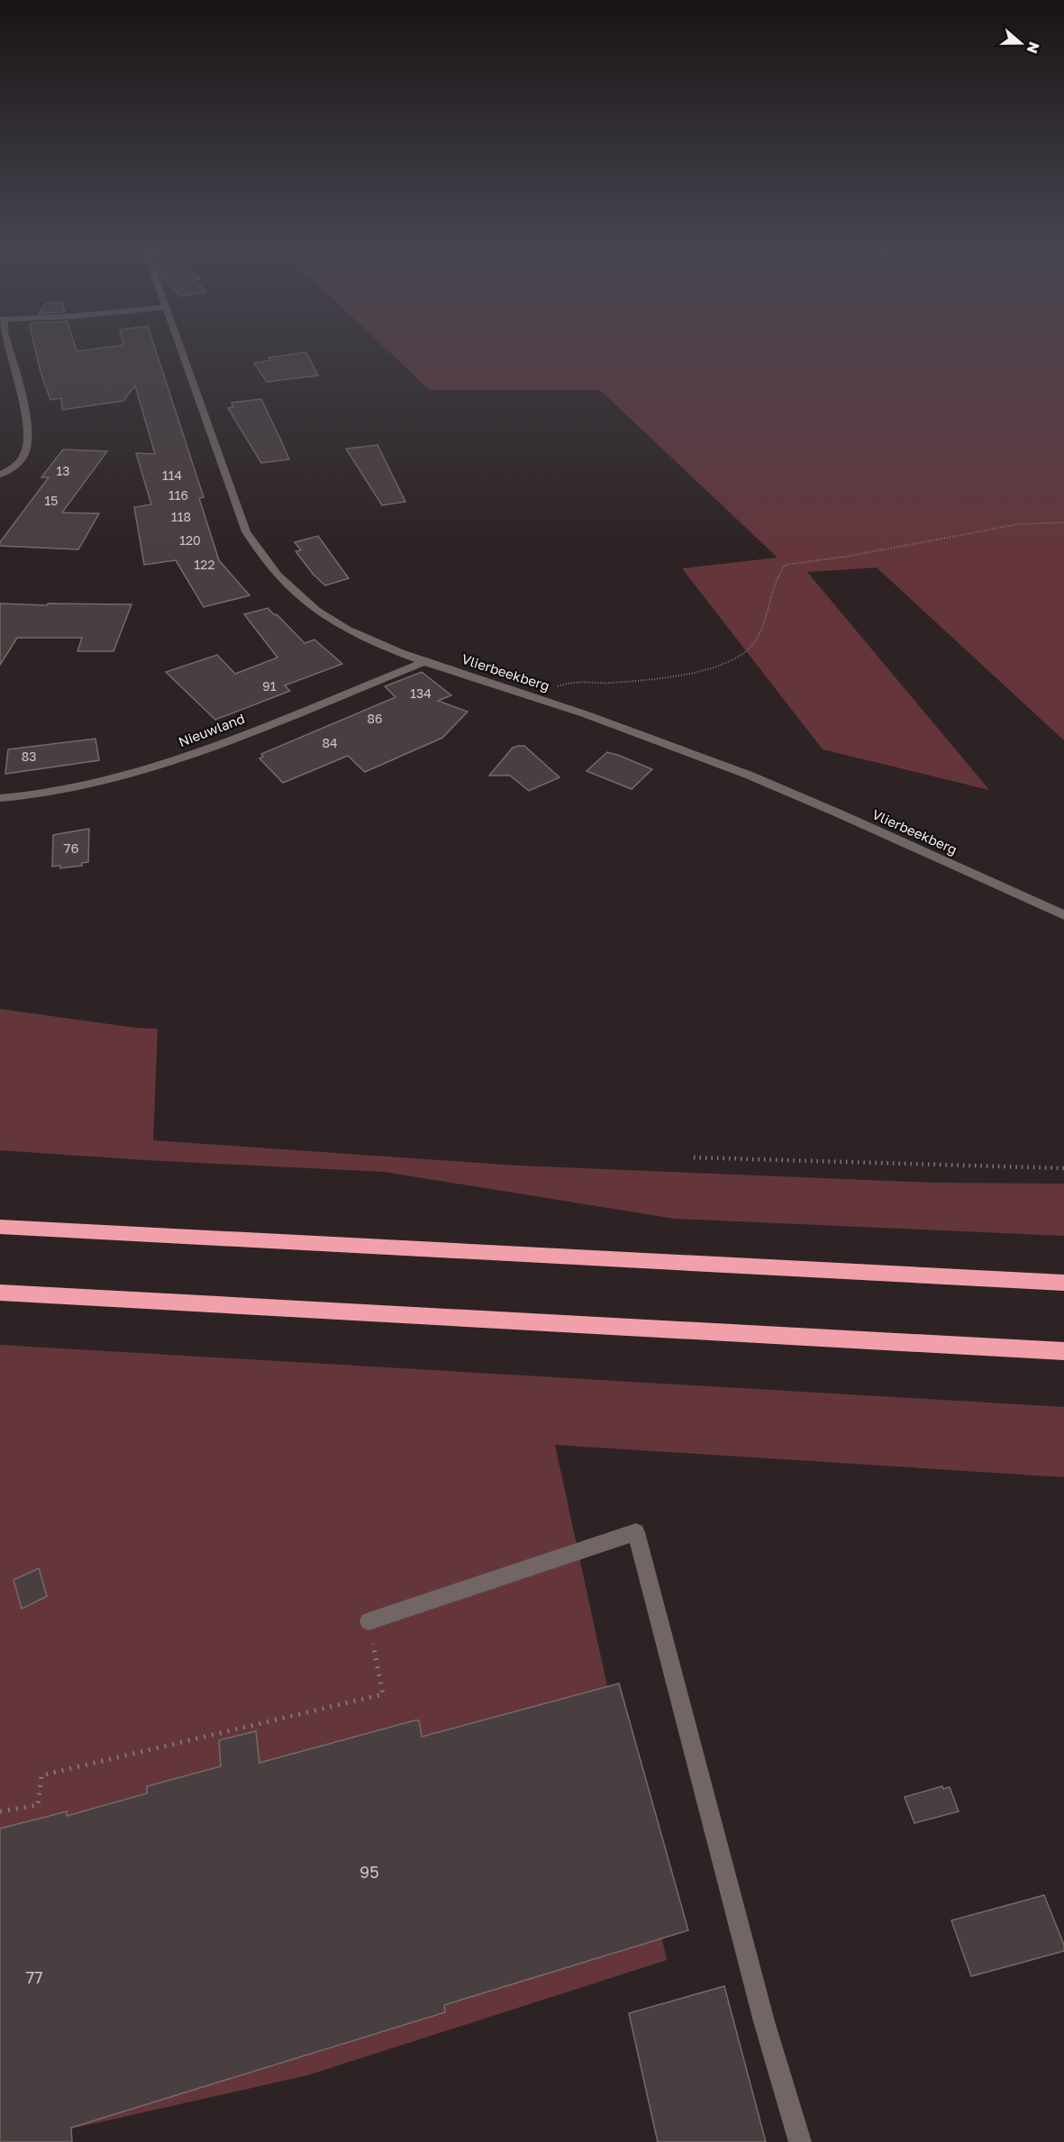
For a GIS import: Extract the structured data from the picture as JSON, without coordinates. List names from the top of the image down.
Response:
{
  "streets": {
    "street": ["Vlierbeekberg", "Nieuwland"]
  },
  "crossings": [
    ["Vlierbeekberg", "Nieuwland"]
  ],
  "house_numbers": [
    "13",
    "114",
    "116",
    "15",
    "118",
    "120",
    "122",
    "91",
    "134",
    "86",
    "84",
    "83",
    "76",
    "95",
    "77"
  ],
  "north": "right"
}
